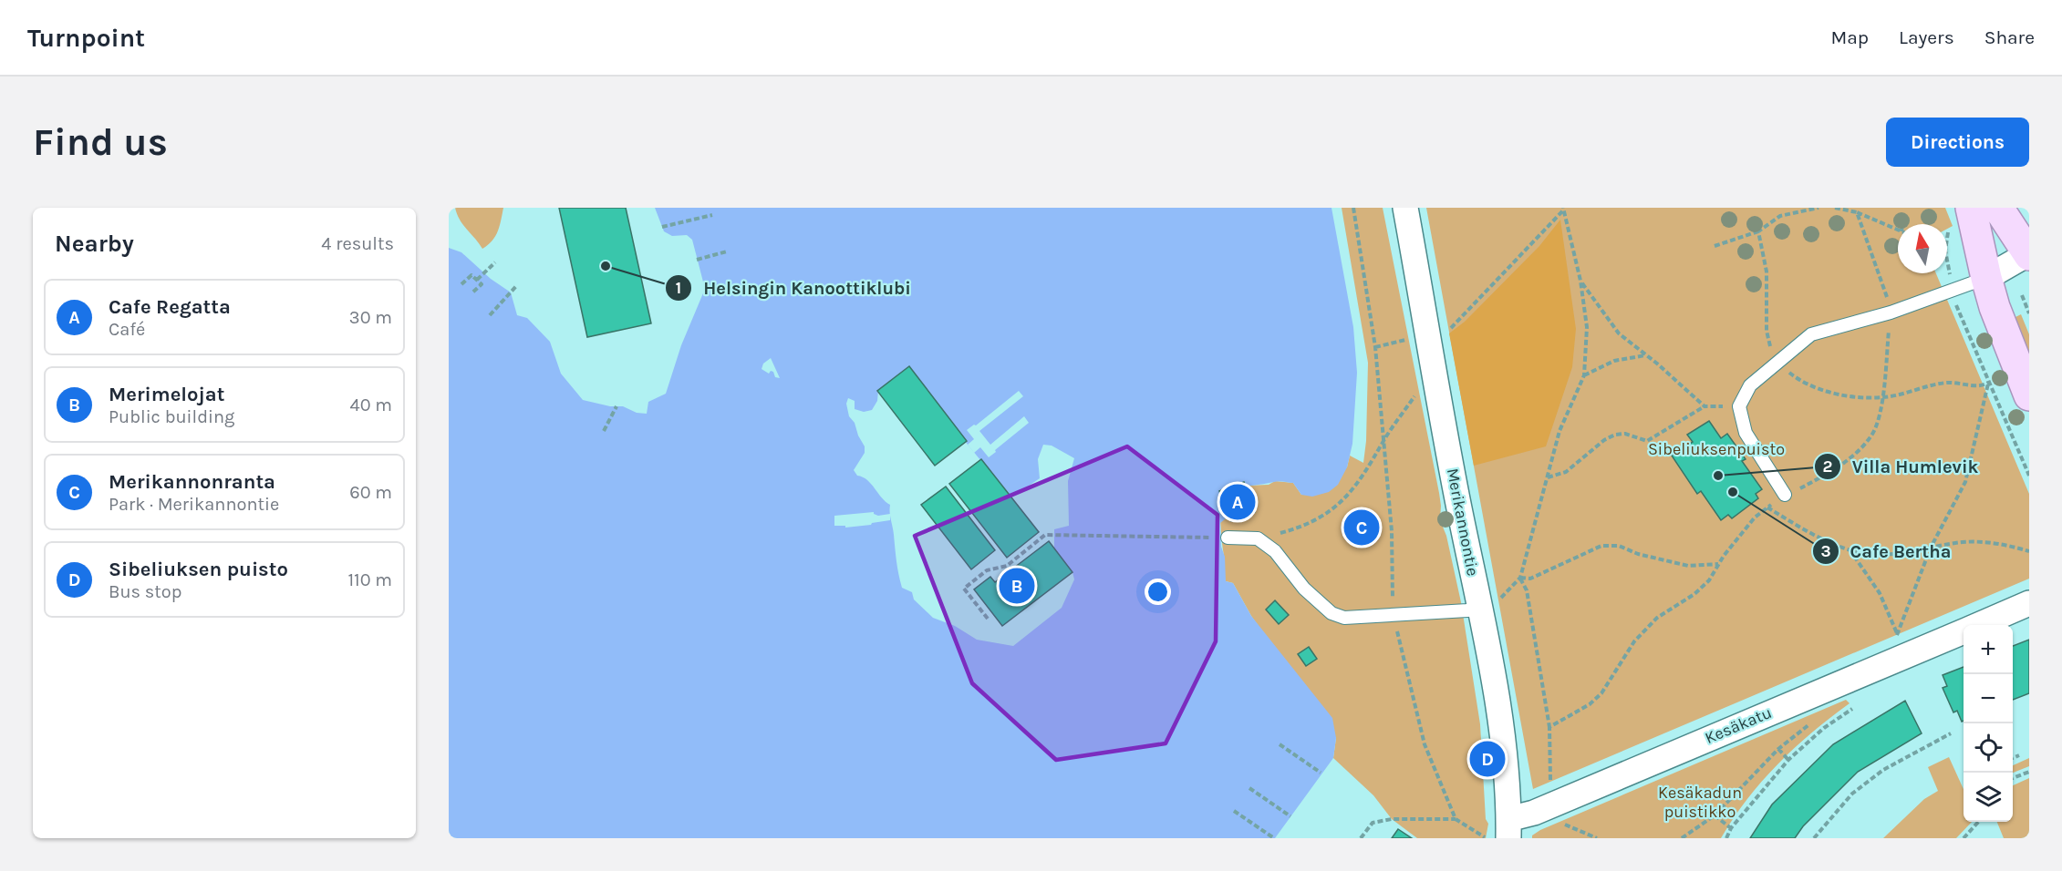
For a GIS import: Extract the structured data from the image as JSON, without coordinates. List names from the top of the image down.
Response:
{
  "streets": {
    "street": ["Merikannontie", "Kesäkatu"]
  },
  "crossings": [
    ["Merikannontie", "Kesäkatu"]
  ],
  "parks": ["Sibeliuksenpuisto", "Kesäkadun puistikko"],
  "places": ["Helsingin Kanoottiklubi", "Villa Humlevik", "Cafe Bertha"],
  "north": "top",
  "page": {
    "header": "Turnpoint",
    "nav": ["Map", "Layers", "Share"],
    "buttons": "Directions",
    "title": "Find us",
    "heading": ["Nearby", "4 results"],
    "list": [
      {
        "mark": "A",
        "name": "Cafe Regatta",
        "note": "Café",
        "value": "30 m"
      },
      {
        "mark": "B",
        "name": "Merimelojat",
        "note": "Public building",
        "value": "40 m"
      },
      {
        "mark": "C",
        "name": "Merikannonranta",
        "note": "Park · Merikannontie",
        "value": "60 m"
      },
      {
        "mark": "D",
        "name": "Sibeliuksen puisto",
        "note": "Bus stop",
        "value": "110 m"
      }
    ],
    "pins": [
      "A",
      "C",
      "B",
      "D"
    ],
    "map_buttons": ["+", "−"]
  }
}
